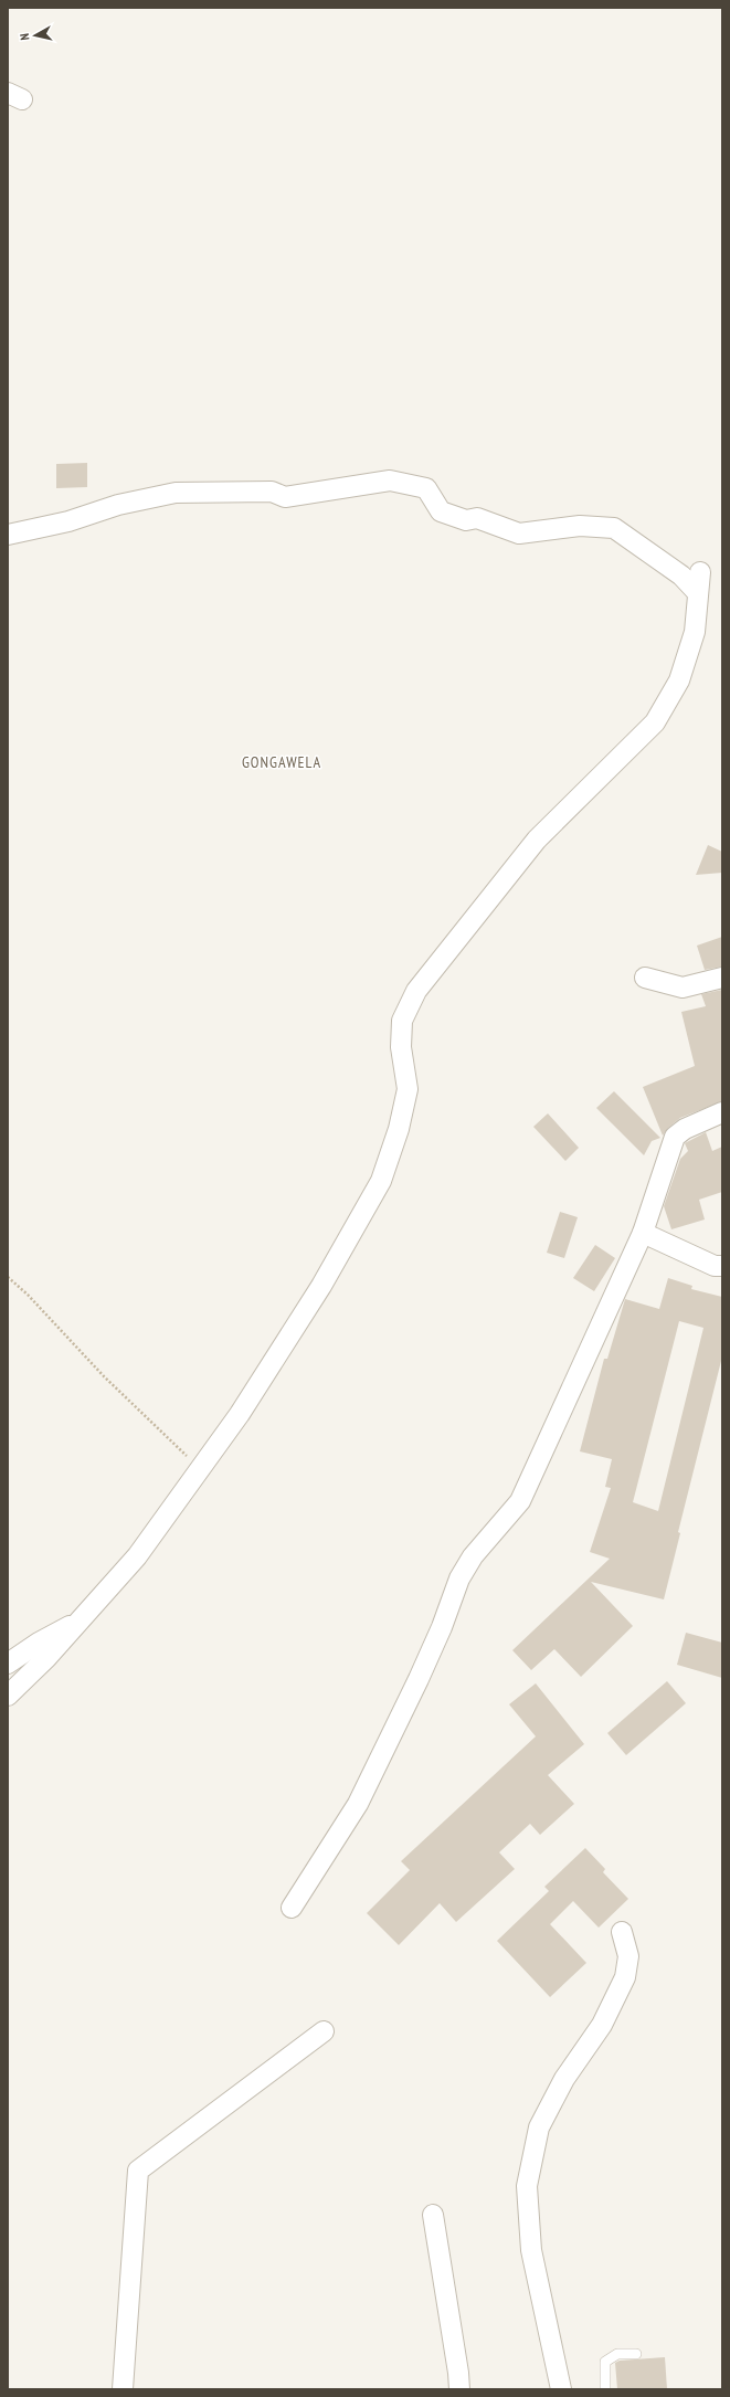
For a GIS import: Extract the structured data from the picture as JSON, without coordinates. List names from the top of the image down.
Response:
{
  "districts": ["GONGAWELA"],
  "north": "left"
}
